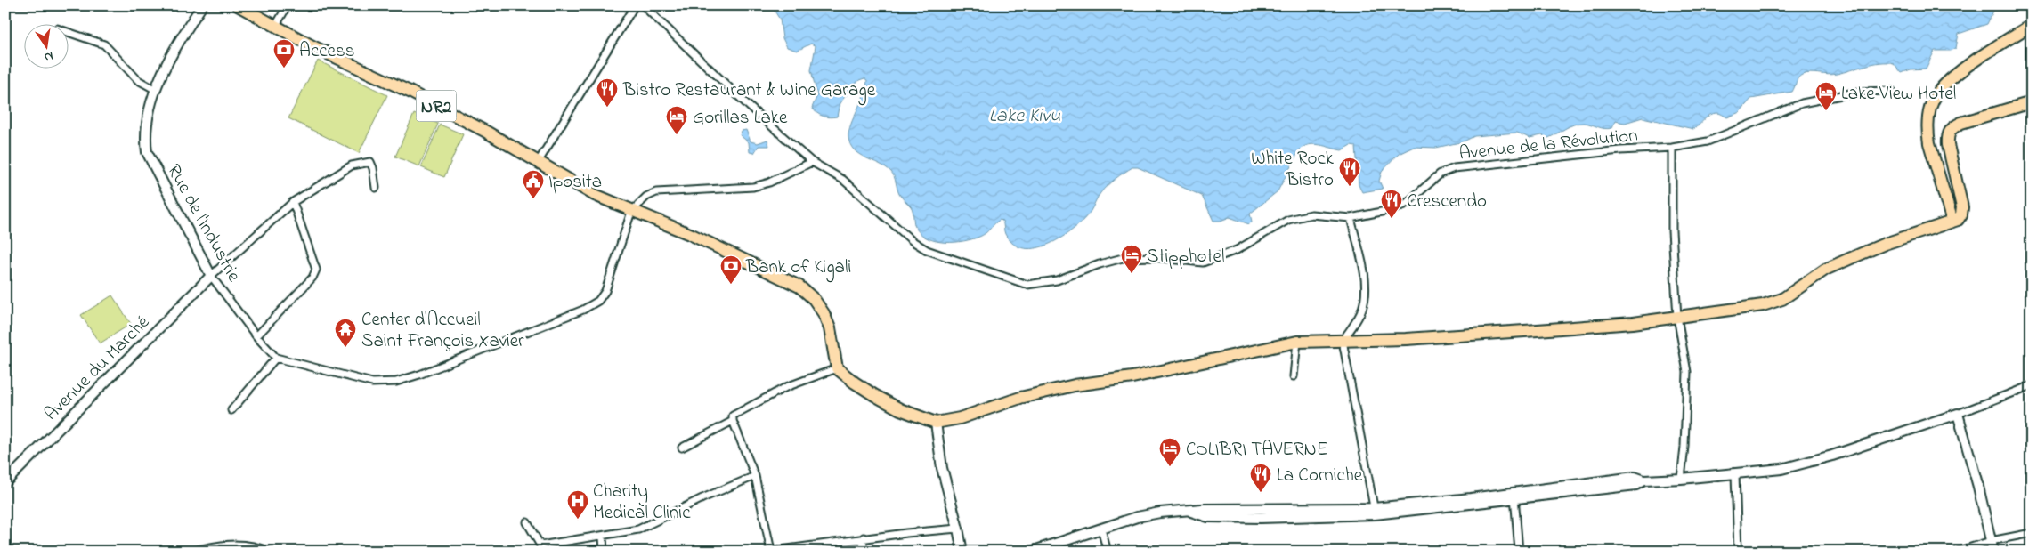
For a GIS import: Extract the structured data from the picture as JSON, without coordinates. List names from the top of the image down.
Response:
{
  "streets": {
    "highway": ["NR2"],
    "street": ["Avenue de la Révolution", "Rue de l'Industrie", "Avenue du Marché"]
  },
  "crossings": [
    ["Rue de l'Industrie", "Avenue du Marché"]
  ],
  "water": ["Lake Kivu"],
  "places": {
    "bank": ["Access", "Bank of Kigali"],
    "restaurant": [
      "Bistro Restaurant & Wine Garage",
      "White Rock Bistro",
      "Crescendo",
      "La Corniche"
    ],
    "hotel": [
      "Lake View Hotel",
      "Gorillas Lake",
      "Stipphotel",
      "COLIBRI TAVERNE"
    ],
    "public building": ["Iposita"],
    "temple": ["Center d'Accueil Saint François Xavier"],
    "hospital": ["Charity Medical Clinic"]
  },
  "north": "bottom"
}
